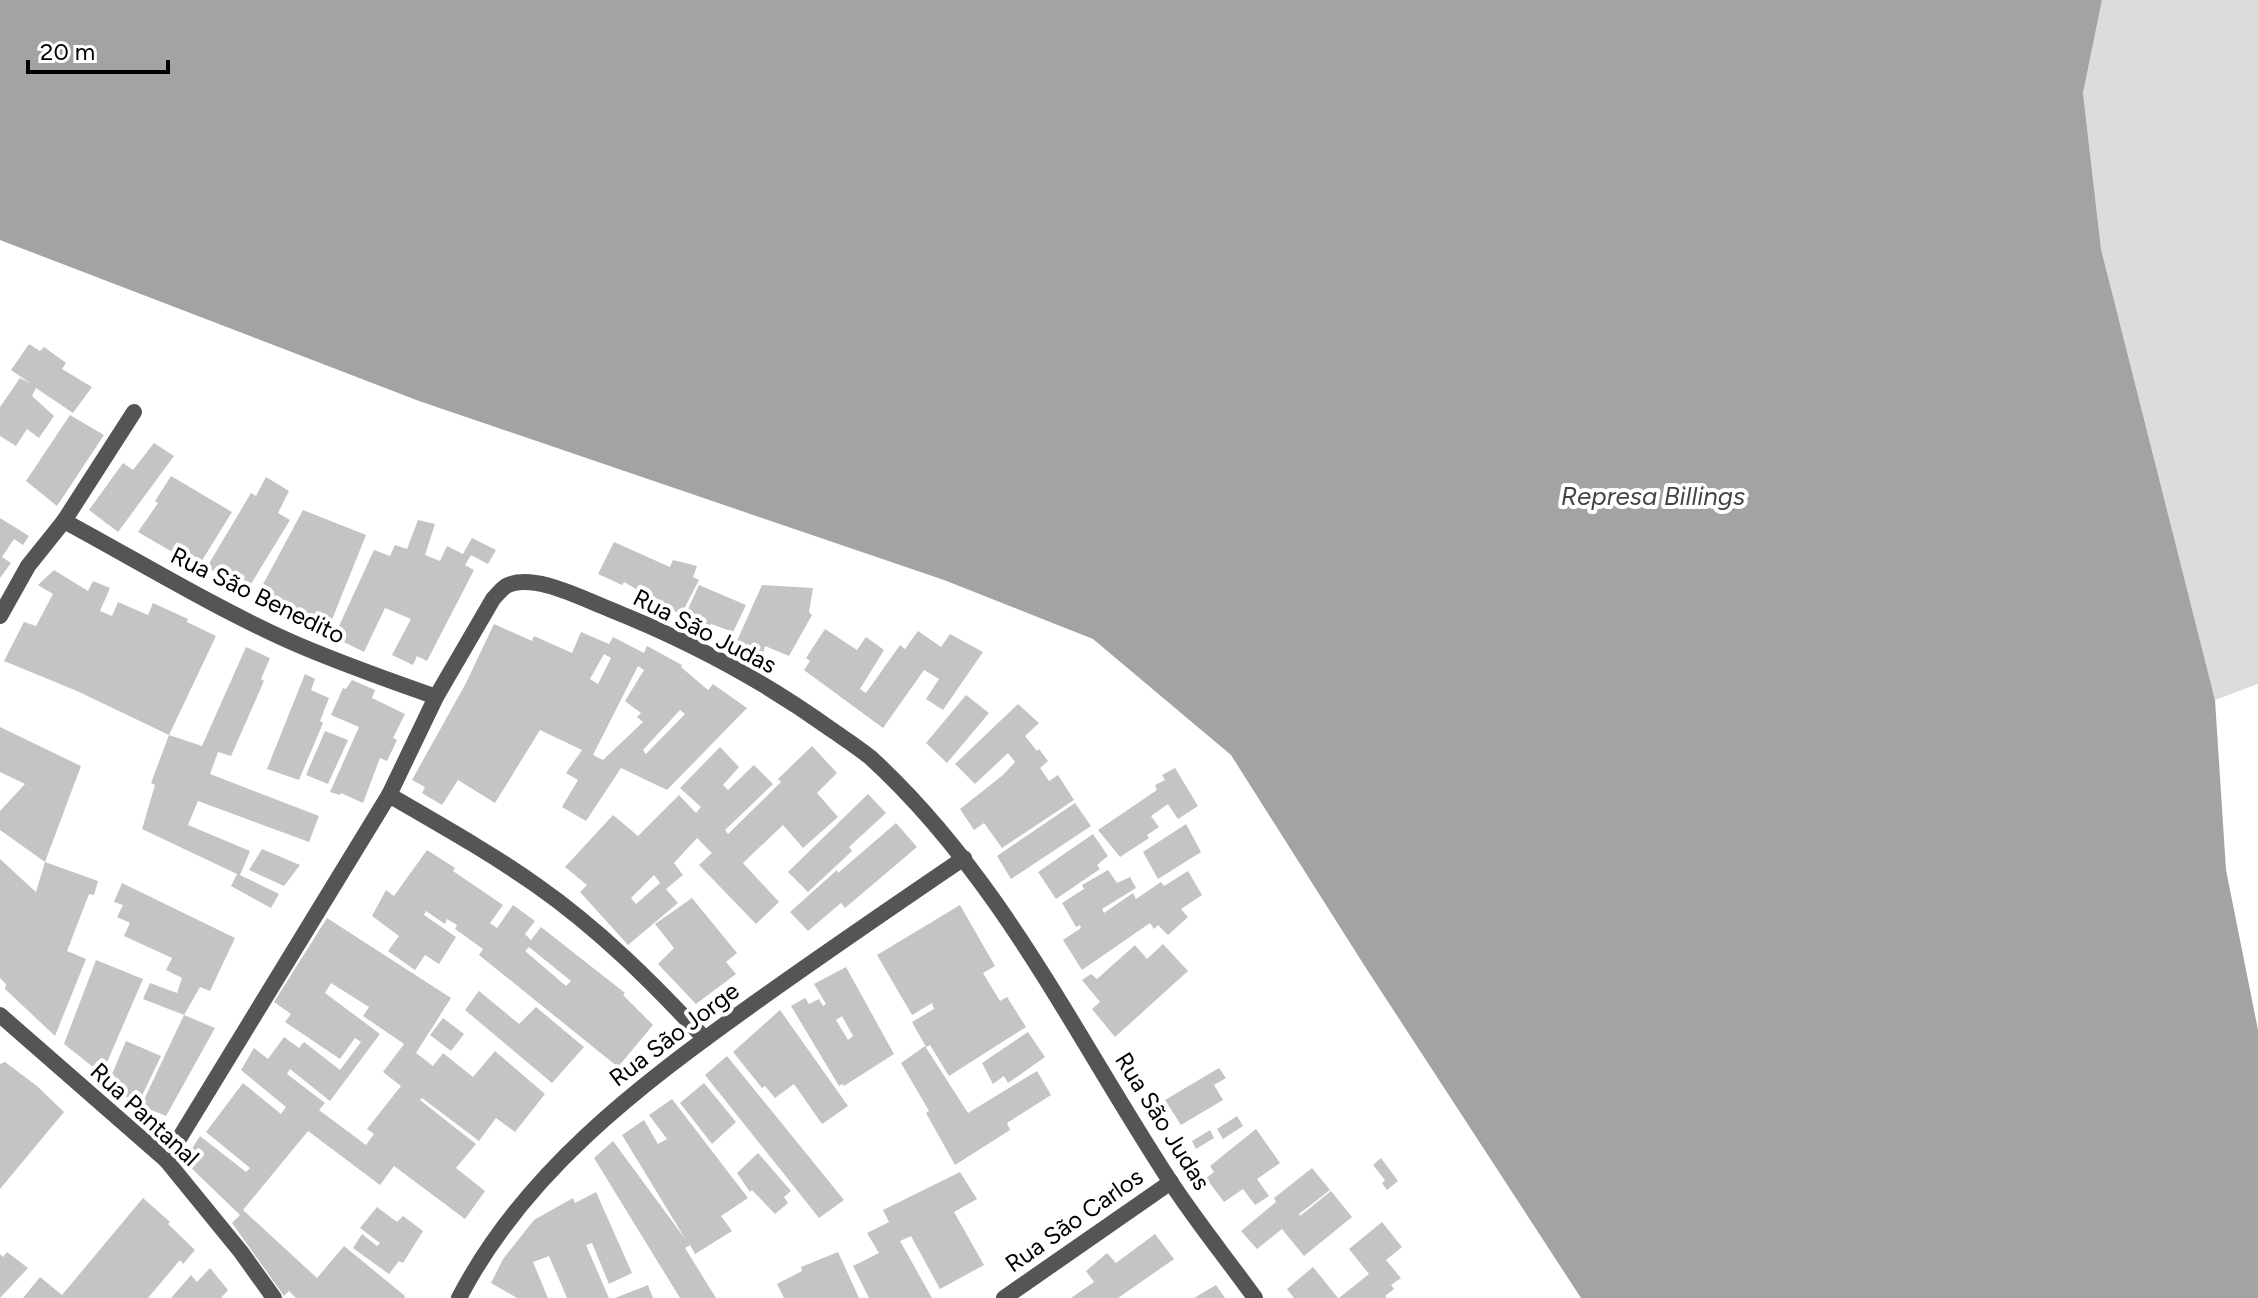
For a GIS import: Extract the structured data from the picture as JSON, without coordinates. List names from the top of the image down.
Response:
{
  "streets": {
    "street": [
      "Rua São Benedito",
      "Rua São Judas",
      "Rua São Jorge",
      "Rua Pantanal",
      "Rua São Carlos"
    ]
  },
  "crossings": [
    ["Rua São Benedito", "Rua São Judas"],
    ["Rua São Judas", "Rua São Jorge"],
    ["Rua São Judas", "Rua Pantanal"],
    ["Rua São Judas", "Rua São Carlos"]
  ],
  "water": ["Represa Billings"],
  "scale_bar": "20 m"
}
